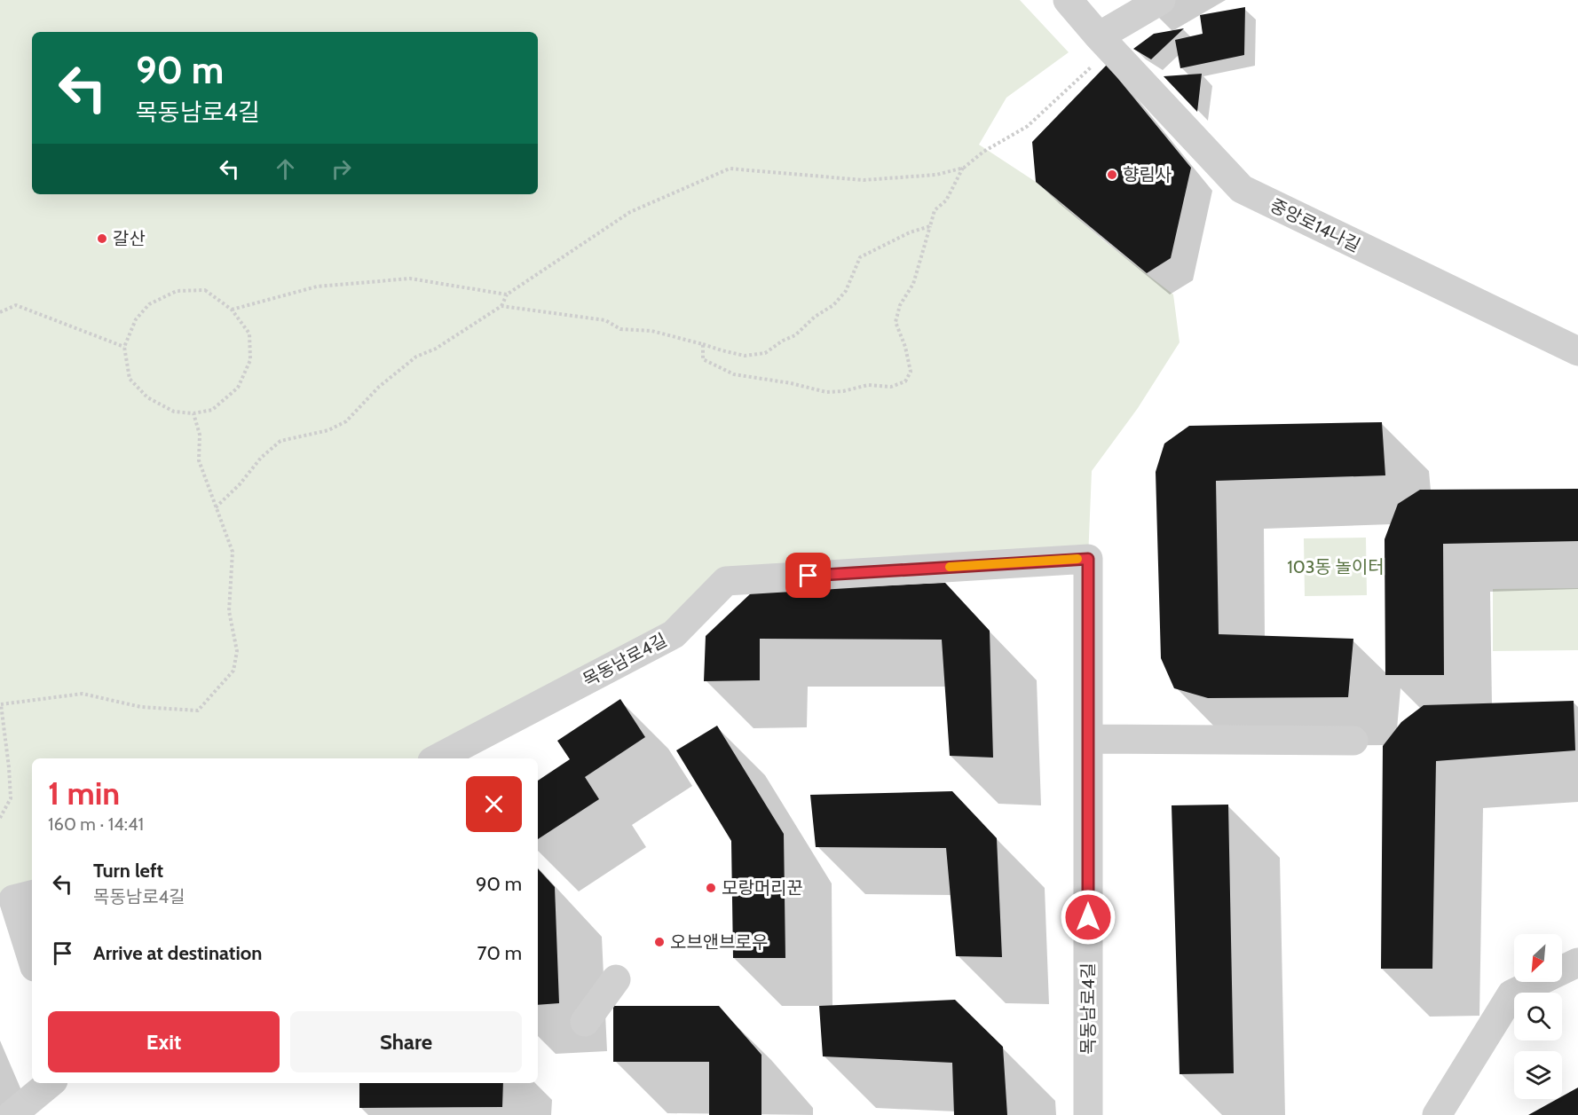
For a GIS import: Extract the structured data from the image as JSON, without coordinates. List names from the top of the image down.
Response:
{
  "streets": {
    "street": ["중앙로14나길", "목동남로4길"]
  },
  "parks": ["103동 놀이터"],
  "places": [
    "향림사",
    "갈산",
    "모랑머리꾼",
    "오브앤브로우"
  ],
  "north": "bottom left",
  "page": {
    "turn": ["90 m", "목동남로4길"],
    "heading": ["1 min", "160 m · 14:41"],
    "list": [
      {
        "name": "Turn left",
        "note": "목동남로4길",
        "value": "90 m"
      },
      {
        "name": "Arrive at destination",
        "value": "70 m"
      }
    ],
    "buttons": ["Exit", "Share"]
  }
}
